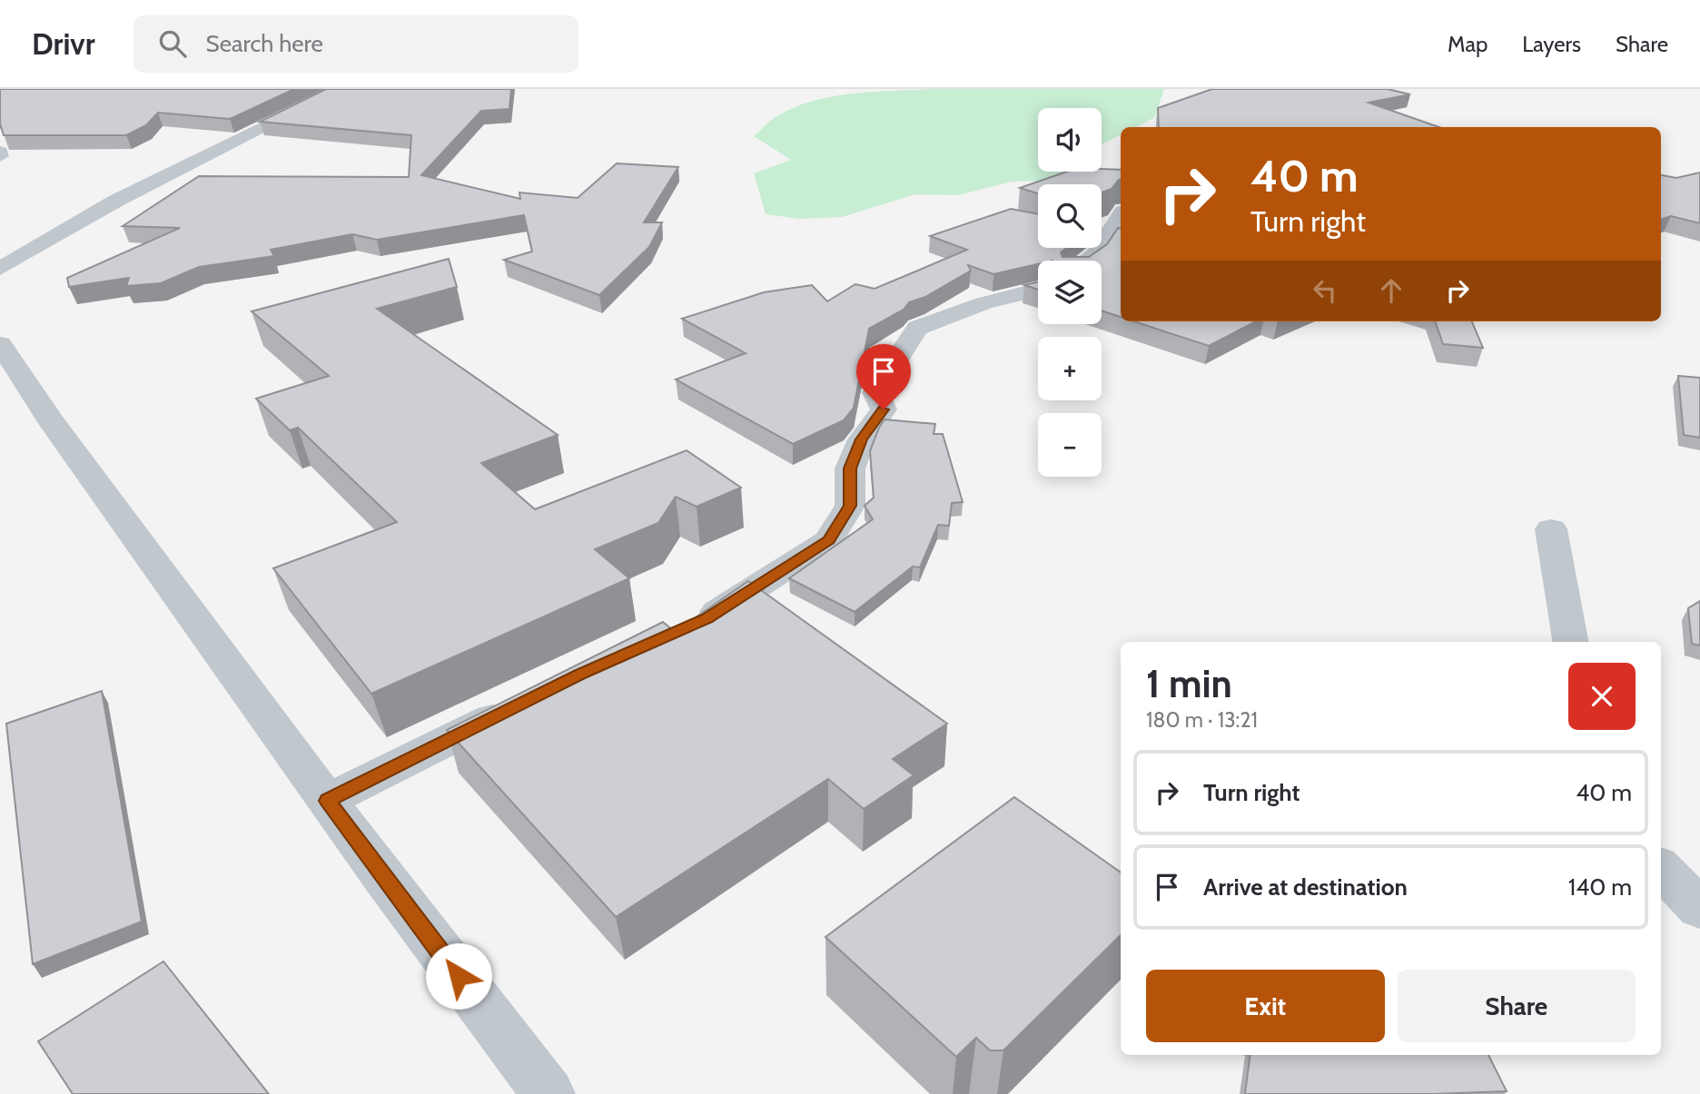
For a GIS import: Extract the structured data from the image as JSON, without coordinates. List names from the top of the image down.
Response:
{
  "page": {
    "header": "Drivr",
    "search": "Search here",
    "nav": ["Map", "Layers", "Share"],
    "map_buttons": ["+", "−"],
    "turn": ["40 m", "Turn right"],
    "heading": ["1 min", "180 m · 13:21"],
    "list": [
      {
        "name": "Turn right",
        "value": "40 m"
      },
      {
        "name": "Arrive at destination",
        "value": "140 m"
      }
    ],
    "buttons": ["Exit", "Share"]
  }
}
